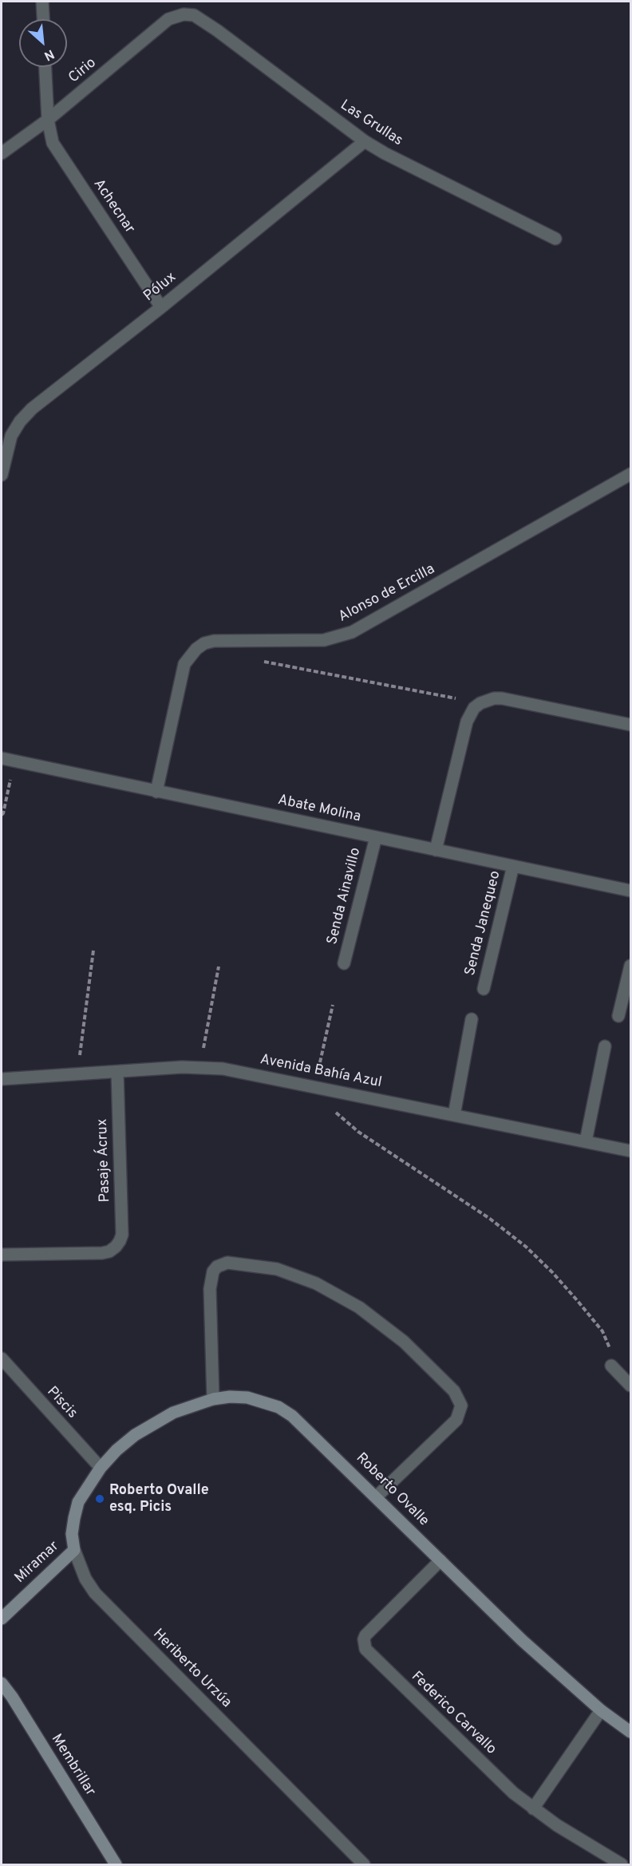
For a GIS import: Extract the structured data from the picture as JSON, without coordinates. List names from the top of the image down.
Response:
{
  "streets": {
    "street": [
      "Cirio",
      "Las Grullas",
      "Achecnar",
      "Pólux",
      "Alonso de Ercilla",
      "Abate Molina",
      "Senda Ainavillo",
      "Senda Janequeo",
      "Avenida Bahía Azul",
      "Pasaje Ácrux",
      "Piscis",
      "Roberto Ovalle",
      "Miramar",
      "Heriberto Urzúa",
      "Federico Carvallo",
      "Membrillar"
    ]
  },
  "crossings": [
    ["Cirio", "Las Grullas"],
    ["Cirio", "Achecnar"],
    ["Las Grullas", "Pólux"],
    ["Achecnar", "Pólux"],
    ["Alonso de Ercilla", "Abate Molina"],
    ["Abate Molina", "Senda Ainavillo"],
    ["Abate Molina", "Senda Janequeo"],
    ["Avenida Bahía Azul", "Pasaje Ácrux"],
    ["Piscis", "Roberto Ovalle"],
    ["Piscis", "Heriberto Urzúa"],
    ["Roberto Ovalle", "Heriberto Urzúa"],
    ["Roberto Ovalle", "Federico Carvallo"],
    ["Miramar", "Heriberto Urzúa"]
  ],
  "places": ["Roberto Ovalle esq. Picis"],
  "north": "bottom right"
}
